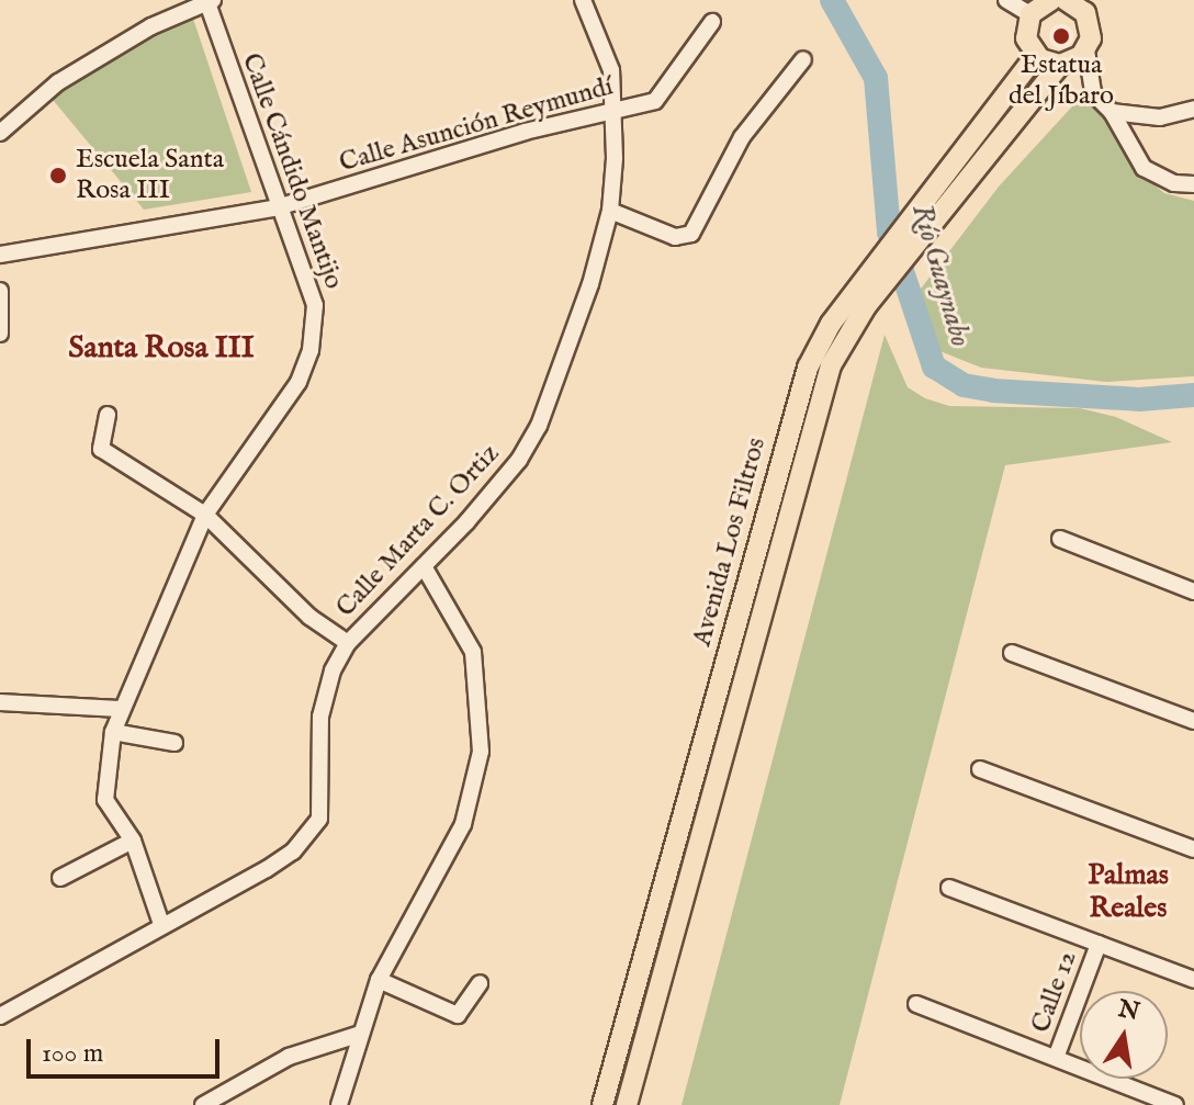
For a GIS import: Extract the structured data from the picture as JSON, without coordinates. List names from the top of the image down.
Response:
{
  "streets": {
    "main road": ["Avenida Los Filtros"],
    "street": [
      "Calle Asunción Reymundí",
      "Calle Cándido Mantijo",
      "Calle Marta C. Ortiz",
      "Calle 12"
    ]
  },
  "crossings": [
    ["Calle Asunción Reymundí", "Calle Cándido Mantijo"],
    ["Calle Asunción Reymundí", "Calle Marta C. Ortiz"]
  ],
  "districts": ["Santa Rosa III", "Palmas Reales"],
  "water": ["Río Guaynabo"],
  "places": ["Estatua del Jíbaro", "Escuela Santa Rosa III"],
  "scale_bar": "100 m",
  "north": "top"
}
